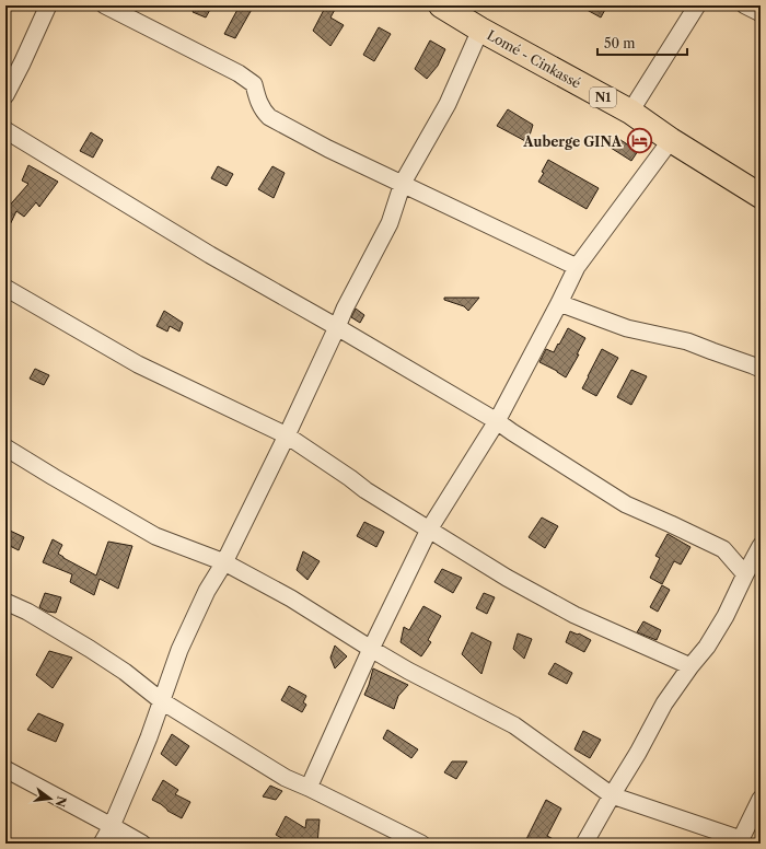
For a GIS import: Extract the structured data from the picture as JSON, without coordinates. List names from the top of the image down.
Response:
{
  "streets": {
    "highway": ["Lomé - Cinkassé", "N1"]
  },
  "places": {
    "hotel": ["Auberge GINA"]
  },
  "scale_bar": "50 m",
  "north": "right"
}
